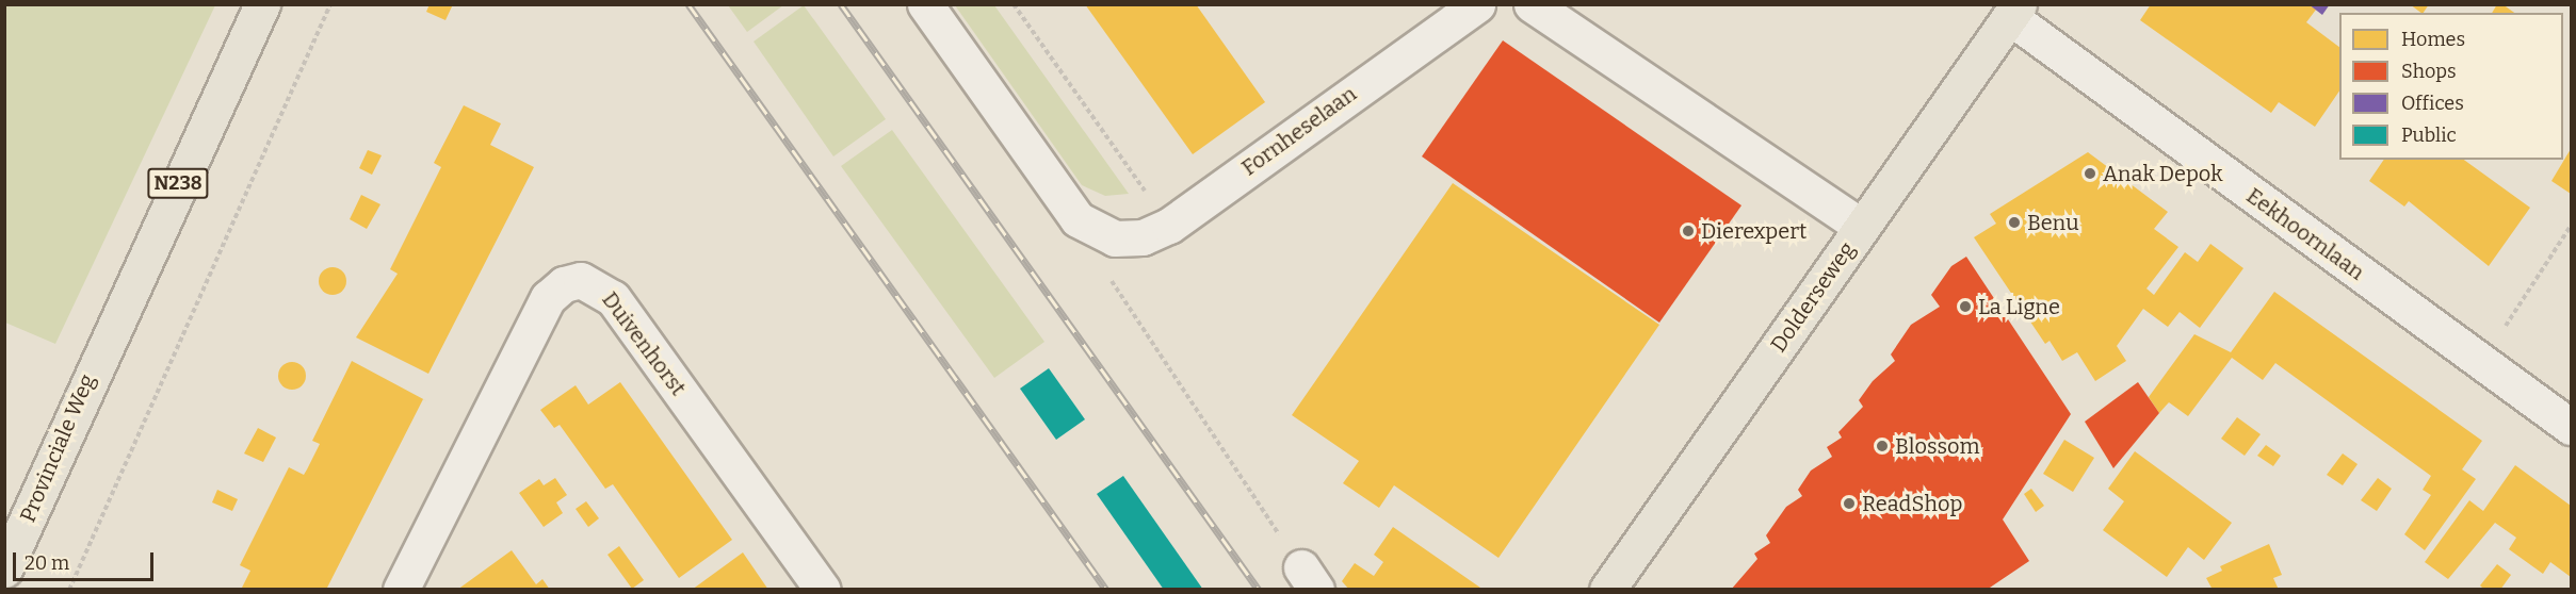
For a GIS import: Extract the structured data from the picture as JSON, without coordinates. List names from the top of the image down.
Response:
{
  "streets": {
    "main road": ["N238", "Dolderseweg", "Provinciale Weg"],
    "street": ["Fornheselaan", "Eekhoornlaan", "Duivenhorst"]
  },
  "crossings": [
    ["Eekhoornlaan", "Dolderseweg"]
  ],
  "places": [
    "Anak Depok",
    "Benu",
    "Dierexpert",
    "La Ligne",
    "Blossom",
    "ReadShop"
  ],
  "legend": [
    "Homes",
    "Shops",
    "Offices",
    "Public"
  ],
  "scale_bar": "20 m"
}
